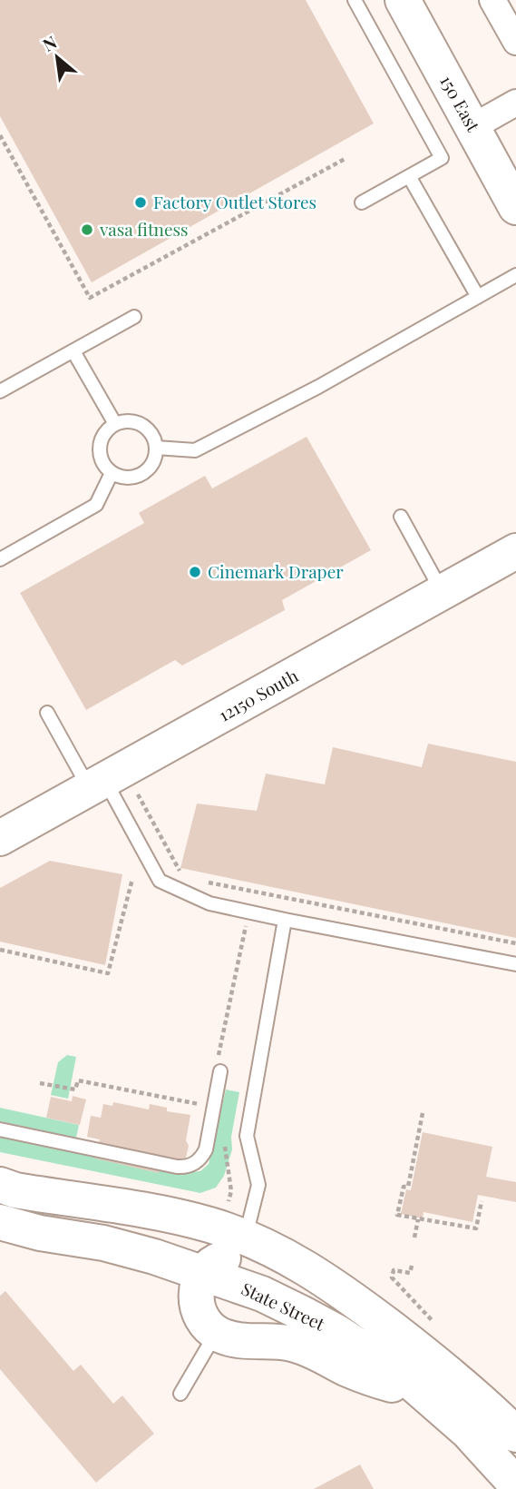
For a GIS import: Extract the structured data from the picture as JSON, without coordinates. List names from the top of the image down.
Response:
{
  "streets": {
    "main road": ["150 East", "12150 South", "State Street"]
  },
  "places": ["Factory Outlet Stores", "vasa fitness", "Cinemark Draper"],
  "north": "top left"
}
